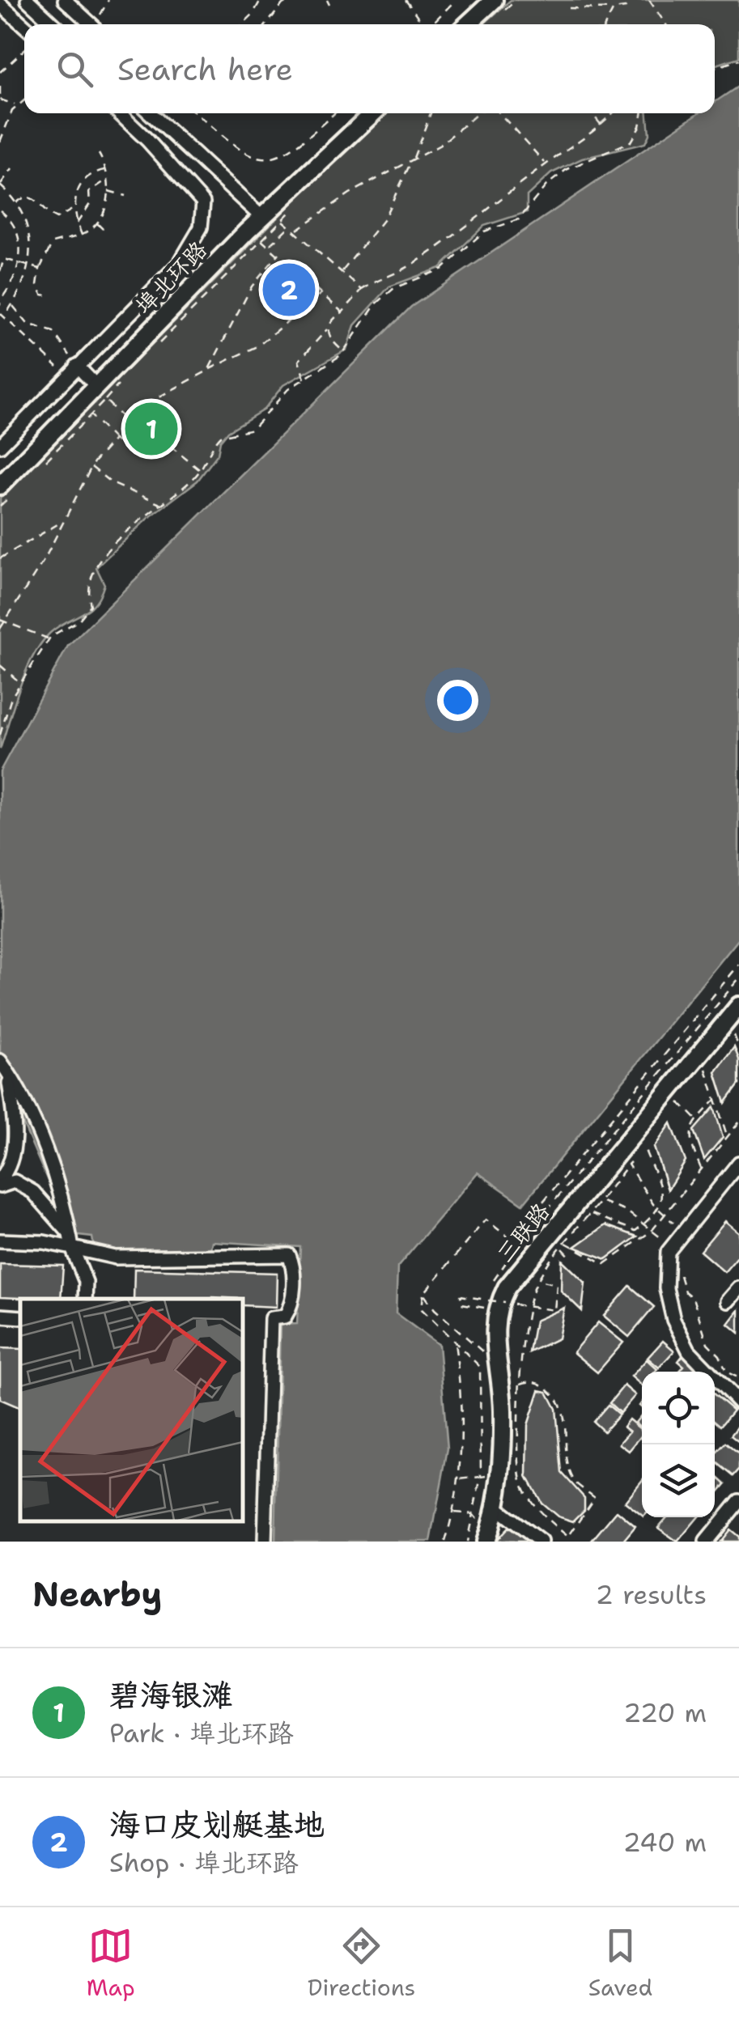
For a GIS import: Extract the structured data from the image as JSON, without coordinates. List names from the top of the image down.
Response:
{
  "streets": {
    "main road": ["埠北环路", "三联路"]
  },
  "page": {
    "search": "Search here",
    "pins": ["2", "1"],
    "heading": ["Nearby", "2 results"],
    "list": [
      {
        "mark": "1",
        "name": "碧海银滩",
        "note": "Park · 埠北环路",
        "value": "220 m"
      },
      {
        "mark": "2",
        "name": "海口皮划艇基地",
        "note": "Shop · 埠北环路",
        "value": "240 m"
      }
    ],
    "nav": ["Map", "Directions", "Saved"]
  }
}
